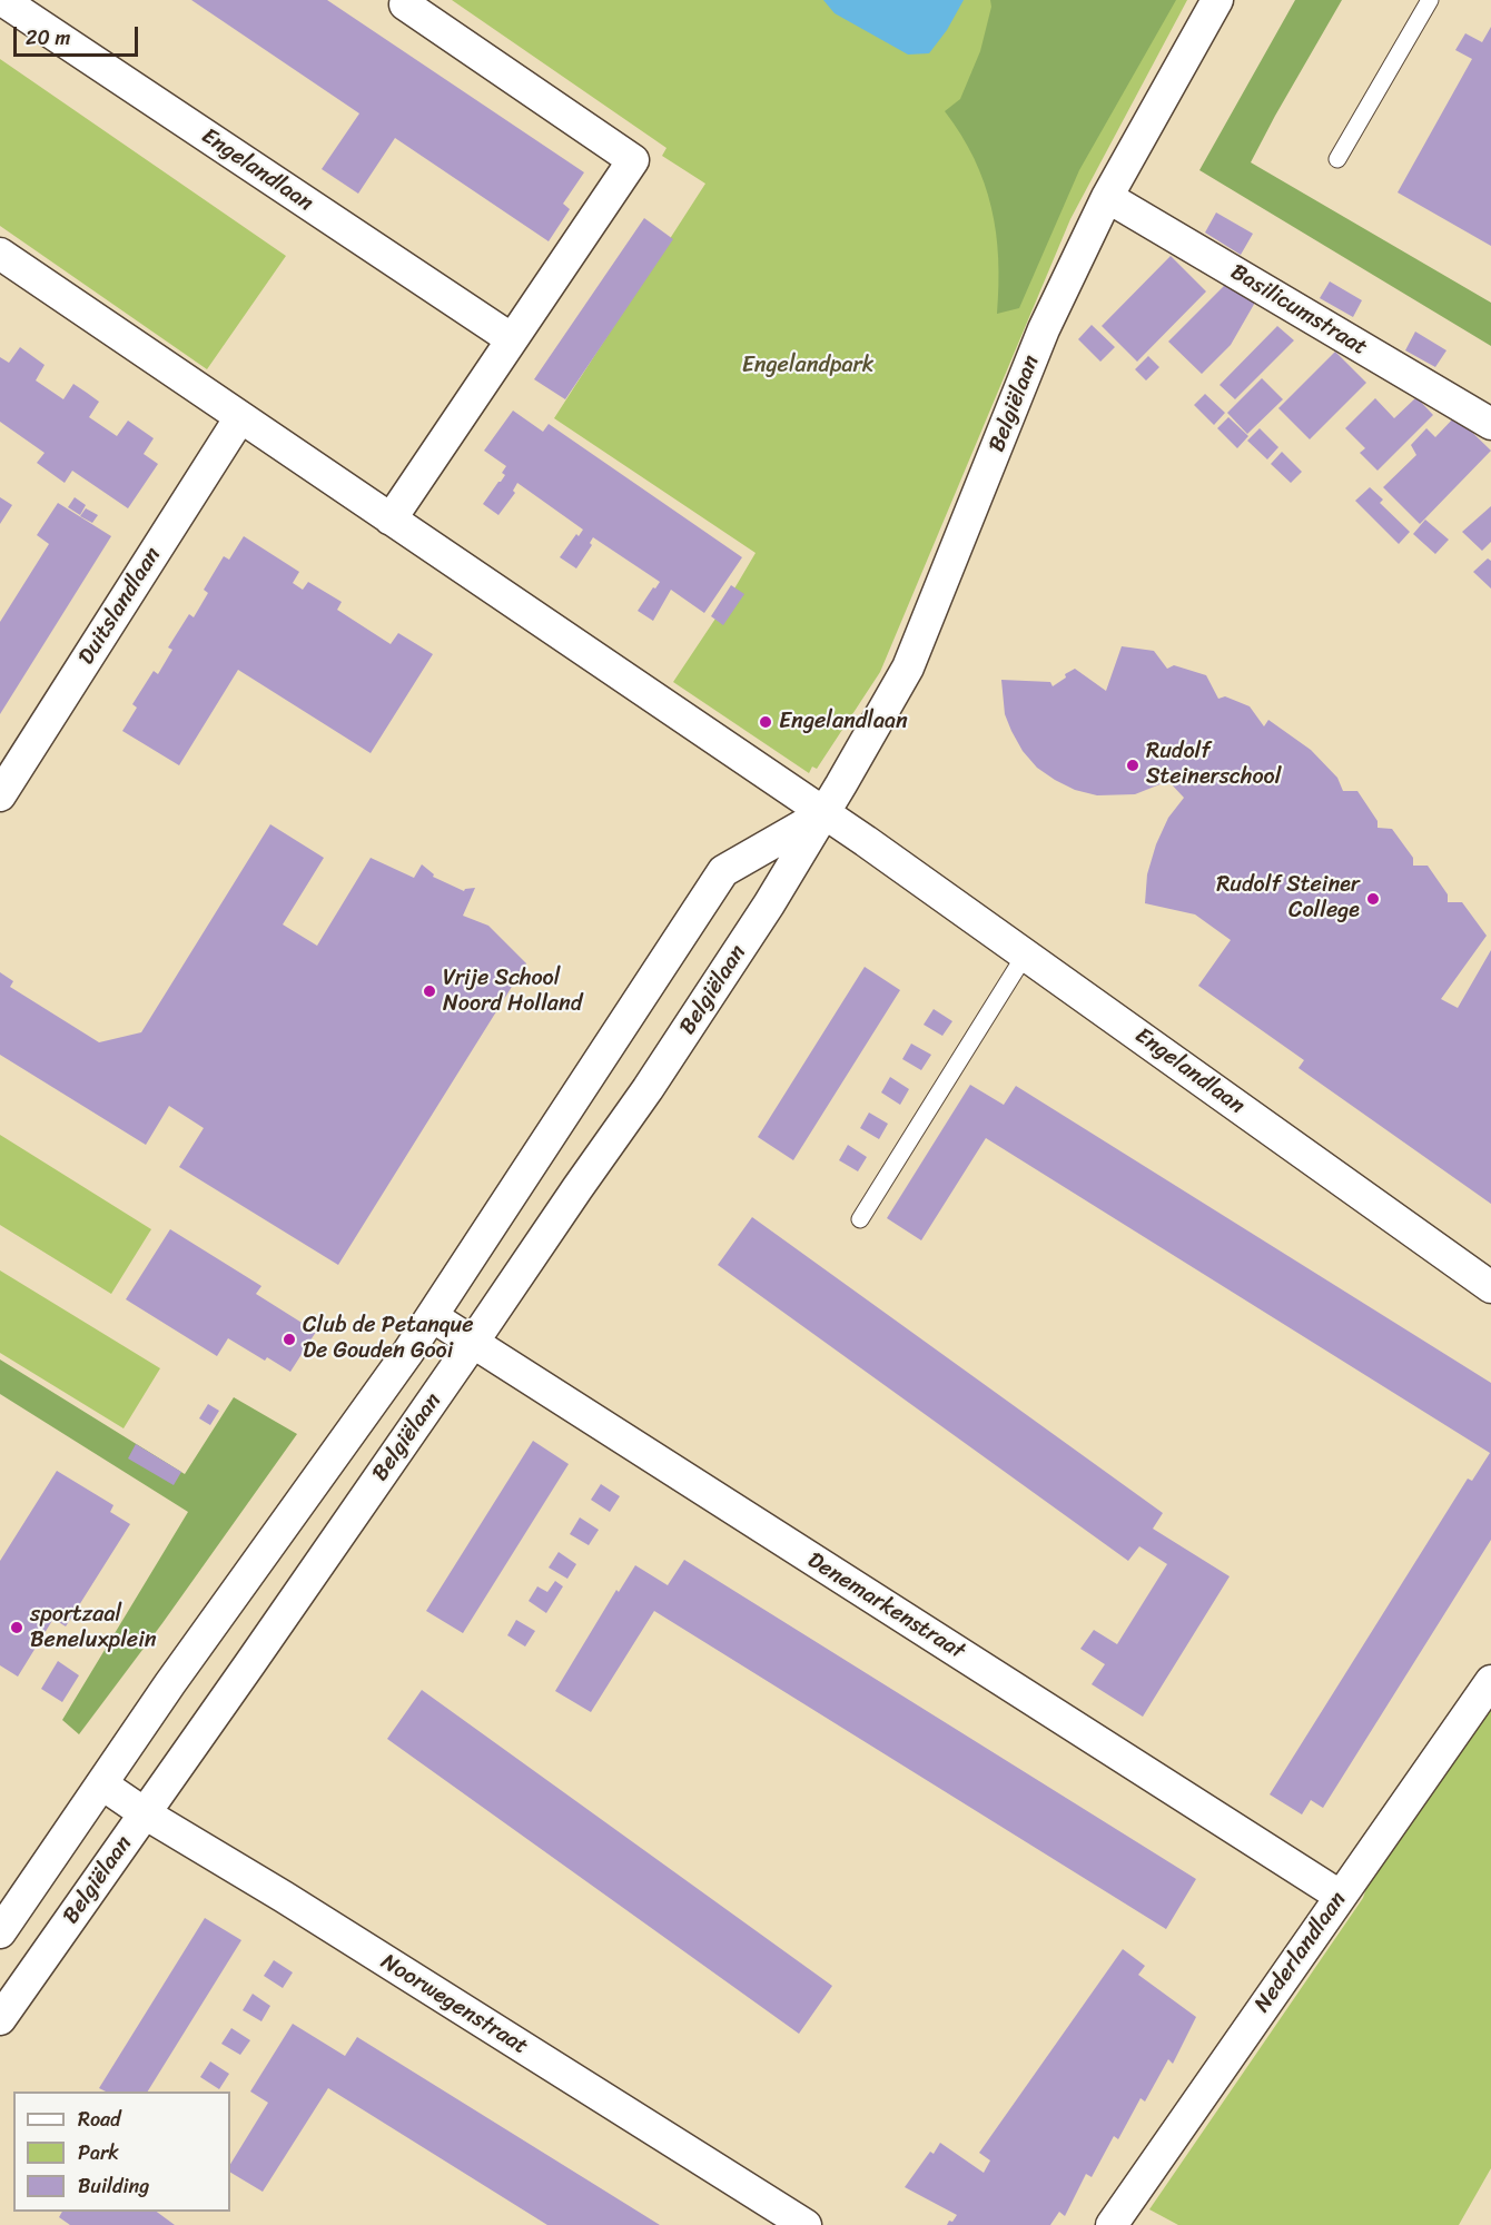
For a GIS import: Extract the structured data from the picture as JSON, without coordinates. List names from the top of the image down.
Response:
{
  "streets": {
    "street": [
      "Engelandlaan",
      "Basilicumstraat",
      "Belgiëlaan",
      "Duitslandlaan",
      "Denemarkenstraat",
      "Nederlandlaan",
      "Noorwegenstraat"
    ]
  },
  "crossings": [
    ["Engelandlaan", "Belgiëlaan"],
    ["Engelandlaan", "Duitslandlaan"],
    ["Basilicumstraat", "Belgiëlaan"],
    ["Belgiëlaan", "Denemarkenstraat"],
    ["Belgiëlaan", "Noorwegenstraat"],
    ["Denemarkenstraat", "Nederlandlaan"]
  ],
  "parks": ["Engelandpark"],
  "places": [
    "Engelandlaan",
    "Rudolf Steinerschool",
    "Rudolf Steiner College",
    "Vrije School Noord Holland",
    "Club de Petanque De Gouden Gooi",
    "sportzaal Beneluxplein"
  ],
  "legend": ["Road", "Park", "Building"],
  "scale_bar": "20 m"
}
